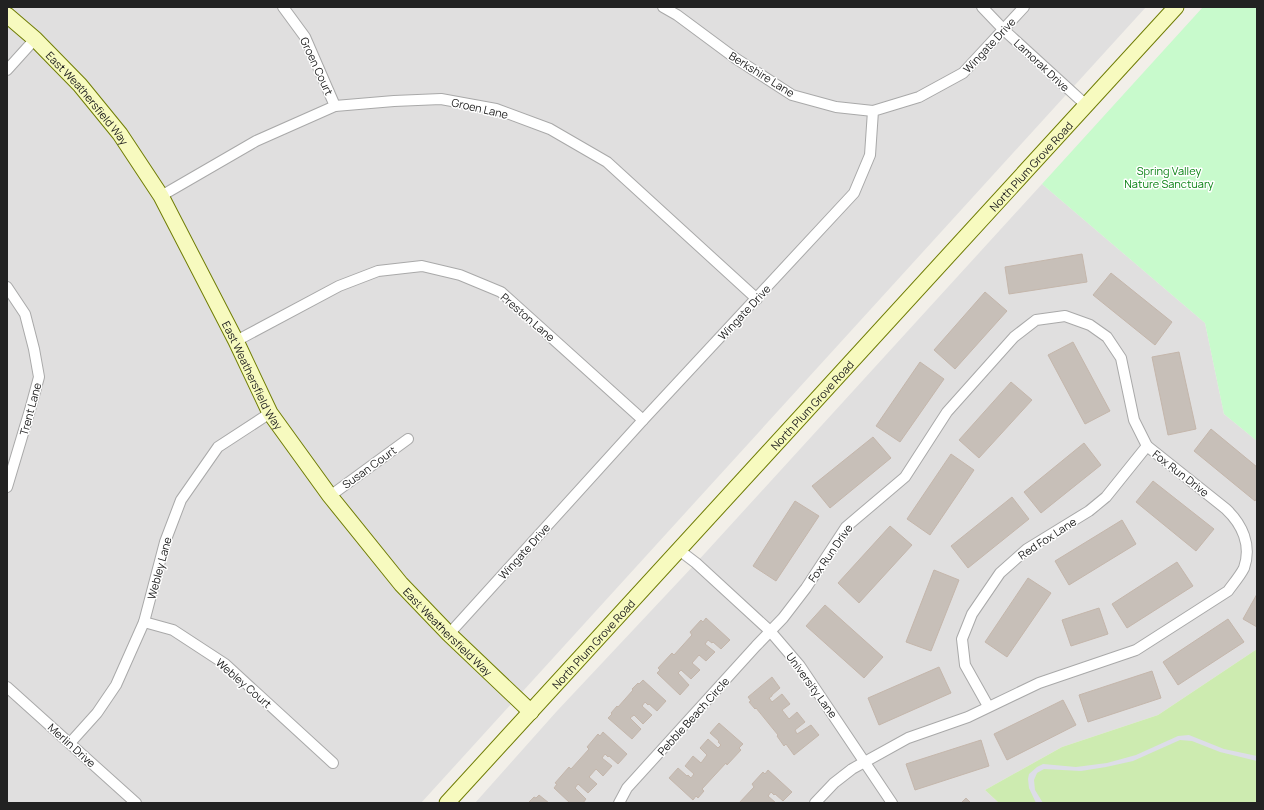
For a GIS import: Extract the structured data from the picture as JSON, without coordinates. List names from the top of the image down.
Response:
{
  "streets": {
    "street": [
      "Wingate Drive",
      "Lamorak Drive",
      "Groen Court",
      "Berkshire Lane",
      "East Weathersfield Way",
      "Groen Lane",
      "North Plum Grove Road",
      "Preston Lane",
      "Trent Lane",
      "Susan Court",
      "Fox Run Drive",
      "Red Fox Lane",
      "Webley Lane",
      "Webley Court",
      "University Lane",
      "Pebble Beach Circle",
      "Merlin Drive"
    ]
  },
  "crossings": [
    ["Wingate Drive", "Lamorak Drive"],
    ["Wingate Drive", "Berkshire Lane"],
    ["Wingate Drive", "East Weathersfield Way"],
    ["Wingate Drive", "Groen Lane"],
    ["Wingate Drive", "Preston Lane"],
    ["Lamorak Drive", "North Plum Grove Road"],
    ["Groen Court", "Groen Lane"],
    ["East Weathersfield Way", "Groen Lane"],
    ["East Weathersfield Way", "North Plum Grove Road"],
    ["East Weathersfield Way", "Preston Lane"],
    ["East Weathersfield Way", "Susan Court"],
    ["East Weathersfield Way", "Webley Lane"],
    ["North Plum Grove Road", "University Lane"],
    ["Fox Run Drive", "Red Fox Lane"],
    ["Fox Run Drive", "University Lane"],
    ["Fox Run Drive", "Pebble Beach Circle"],
    ["Webley Lane", "Webley Court"],
    ["Webley Lane", "Merlin Drive"],
    ["University Lane", "Pebble Beach Circle"]
  ],
  "parks": ["Spring Valley Nature Sanctuary"]
}
